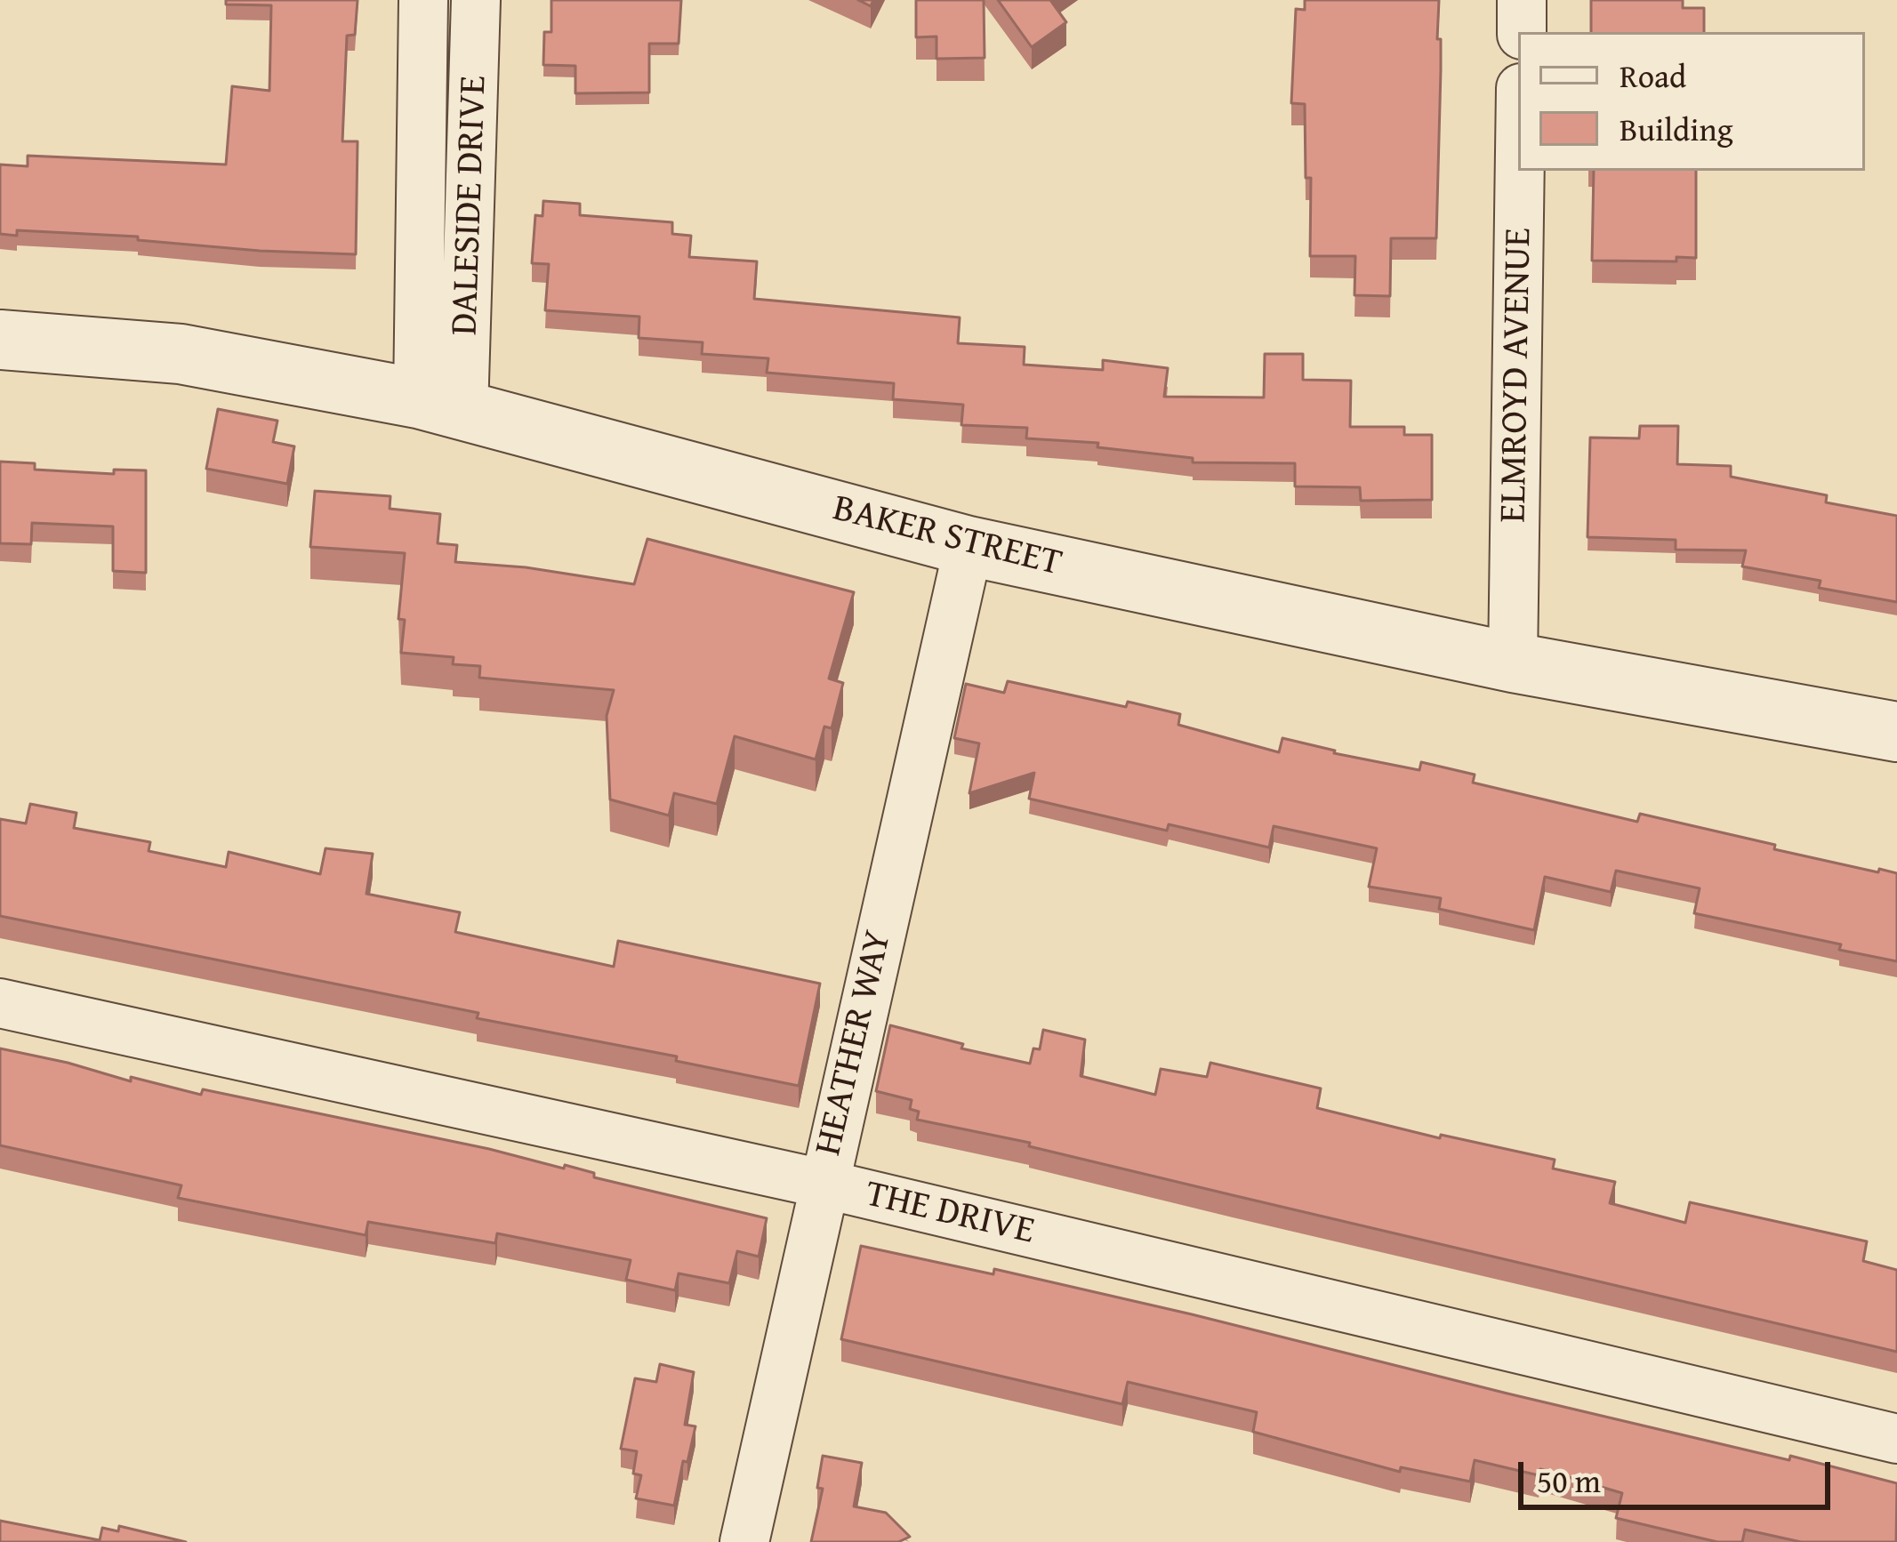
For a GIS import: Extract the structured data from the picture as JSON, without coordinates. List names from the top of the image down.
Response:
{
  "streets": {
    "street": [
      "DALESIDE DRIVE",
      "ELMROYD AVENUE",
      "BAKER STREET",
      "HEATHER WAY",
      "THE DRIVE"
    ]
  },
  "crossings": [
    ["DALESIDE DRIVE", "BAKER STREET"],
    ["ELMROYD AVENUE", "BAKER STREET"],
    ["BAKER STREET", "HEATHER WAY"],
    ["HEATHER WAY", "THE DRIVE"]
  ],
  "legend": ["Road", "Building"],
  "scale_bar": "50 m"
}
